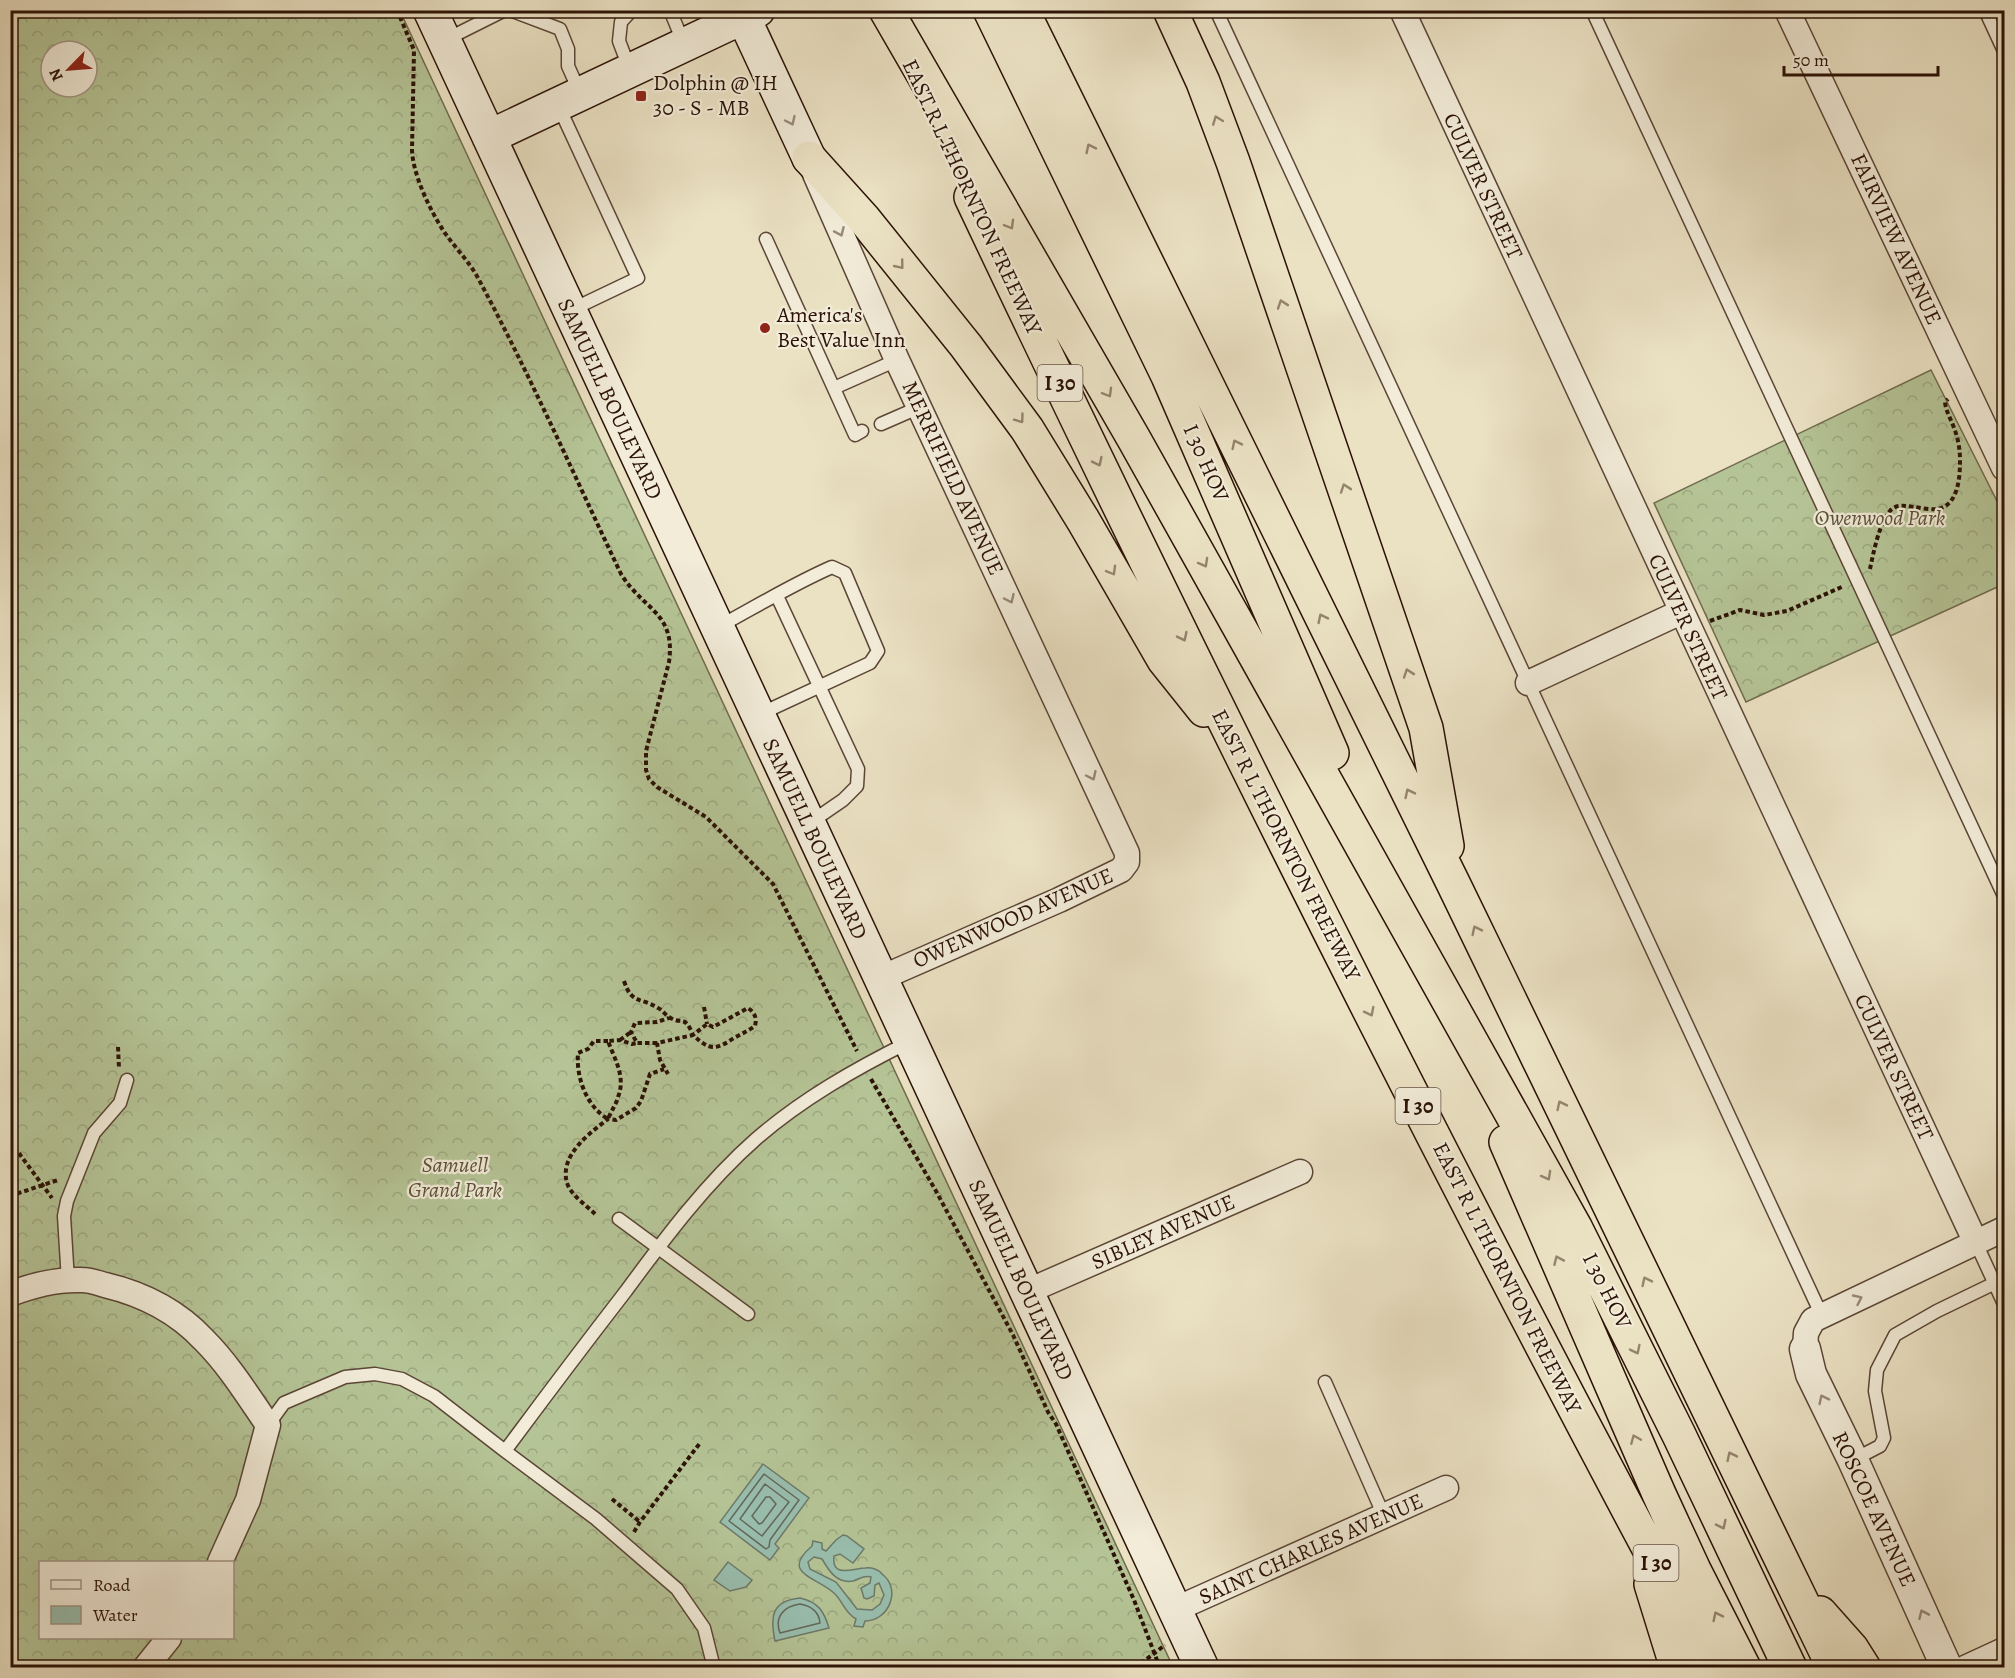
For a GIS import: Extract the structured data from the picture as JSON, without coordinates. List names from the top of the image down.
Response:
{
  "streets": {
    "highway": ["EAST R L THORNTON FREEWAY", "I 30", "I 30 HOV"],
    "main road": ["SAMUELL BOULEVARD", "MERRIFIELD AVENUE"],
    "street": [
      "CULVER STREET",
      "FAIRVIEW AVENUE",
      "OWENWOOD AVENUE",
      "SIBLEY AVENUE",
      "ROSCOE AVENUE",
      "SAINT CHARLES AVENUE"
    ]
  },
  "crossings": [
    ["SAMUELL BOULEVARD", "OWENWOOD AVENUE"],
    ["SAMUELL BOULEVARD", "SIBLEY AVENUE"],
    ["SAMUELL BOULEVARD", "SAINT CHARLES AVENUE"],
    ["MERRIFIELD AVENUE", "OWENWOOD AVENUE"]
  ],
  "one_way": ["MERRIFIELD AVENUE", "ROSCOE AVENUE"],
  "parks": ["Owenwood Park", "Samuell Grand Park"],
  "places": {
    "transit": ["Dolphin @ IH 30 - S - MB"],
    "other": ["America's Best Value Inn"]
  },
  "legend": ["Road", "Water"],
  "scale_bar": "50 m",
  "north": "bottom left"
}
